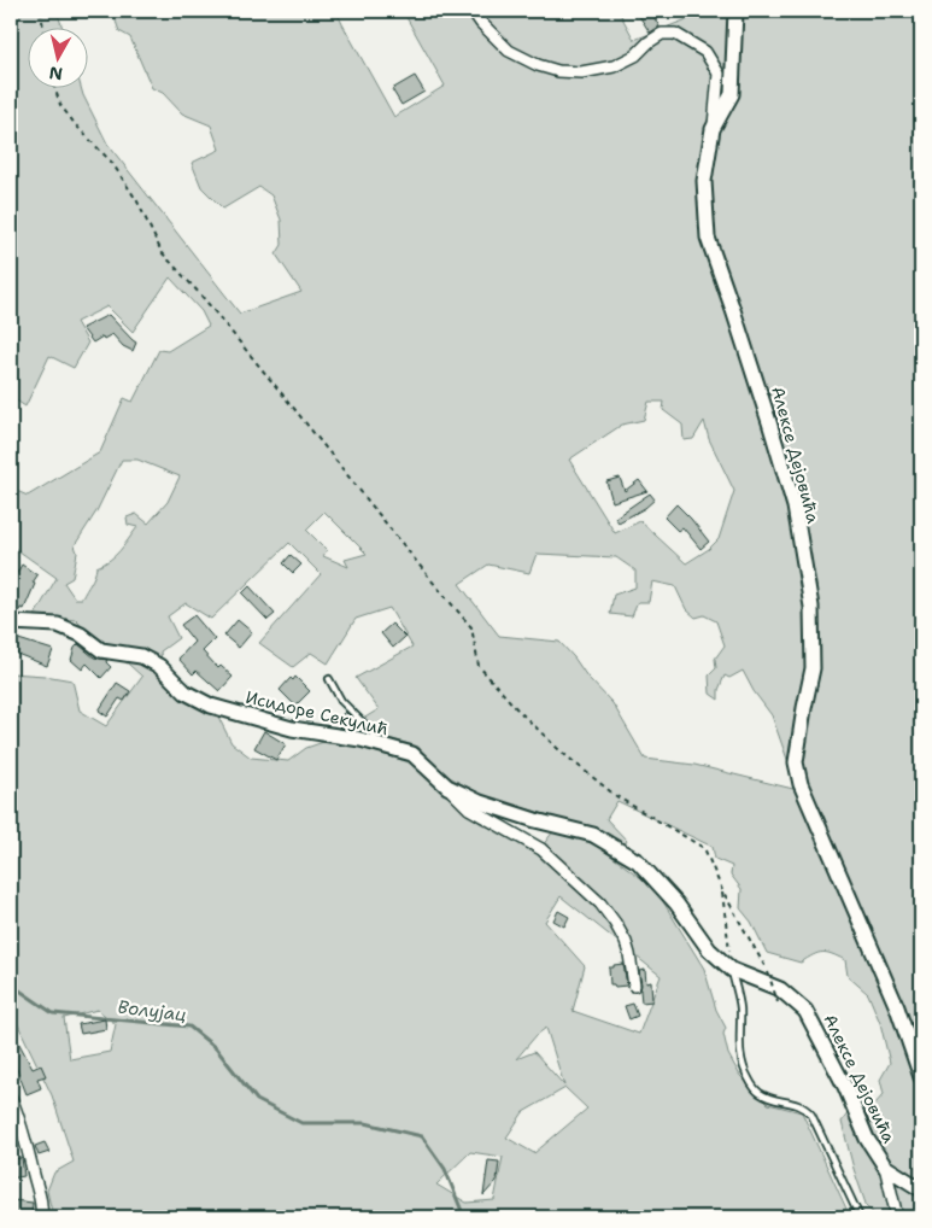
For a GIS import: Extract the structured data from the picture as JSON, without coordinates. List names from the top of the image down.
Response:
{
  "streets": {
    "street": ["Алексе Дејовића", "Исидоре Секулић"]
  },
  "crossings": [
    ["Алексе Дејовића", "Исидоре Секулић"]
  ],
  "water": ["Волујац"],
  "north": "bottom"
}
